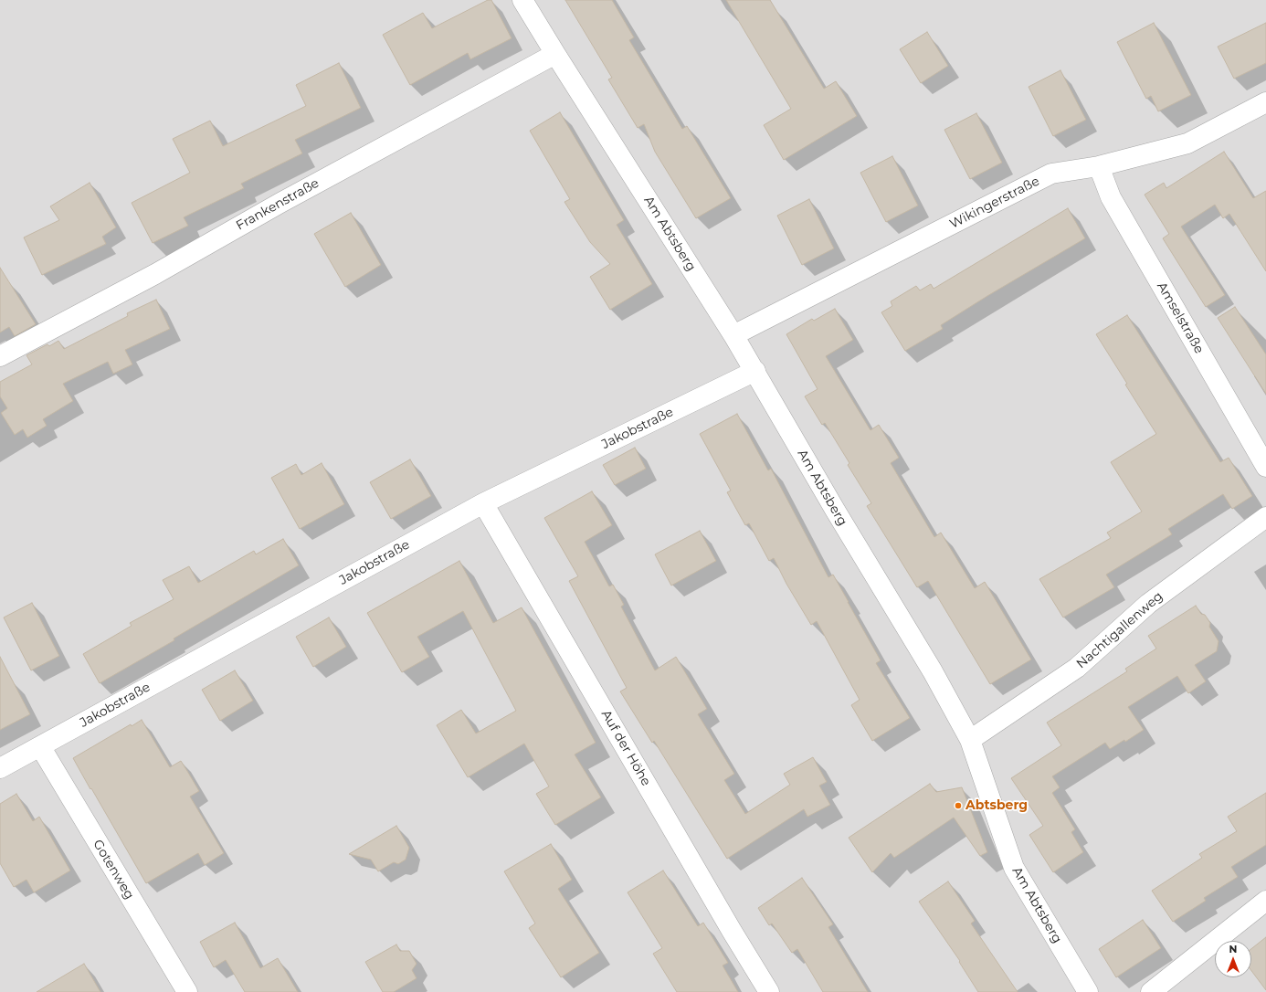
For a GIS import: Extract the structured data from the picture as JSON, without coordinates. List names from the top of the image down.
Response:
{
  "streets": {
    "street": [
      "Wikingerstraße",
      "Frankenstraße",
      "Am Abtsberg",
      "Amselstraße",
      "Jakobstraße",
      "Nachtigallenweg",
      "Auf der Höhe",
      "Gotenweg"
    ]
  },
  "crossings": [
    ["Wikingerstraße", "Am Abtsberg"],
    ["Wikingerstraße", "Amselstraße"],
    ["Frankenstraße", "Am Abtsberg"],
    ["Am Abtsberg", "Jakobstraße"],
    ["Am Abtsberg", "Nachtigallenweg"],
    ["Jakobstraße", "Auf der Höhe"],
    ["Jakobstraße", "Gotenweg"]
  ],
  "places": ["Abtsberg"],
  "north": "top"
}
